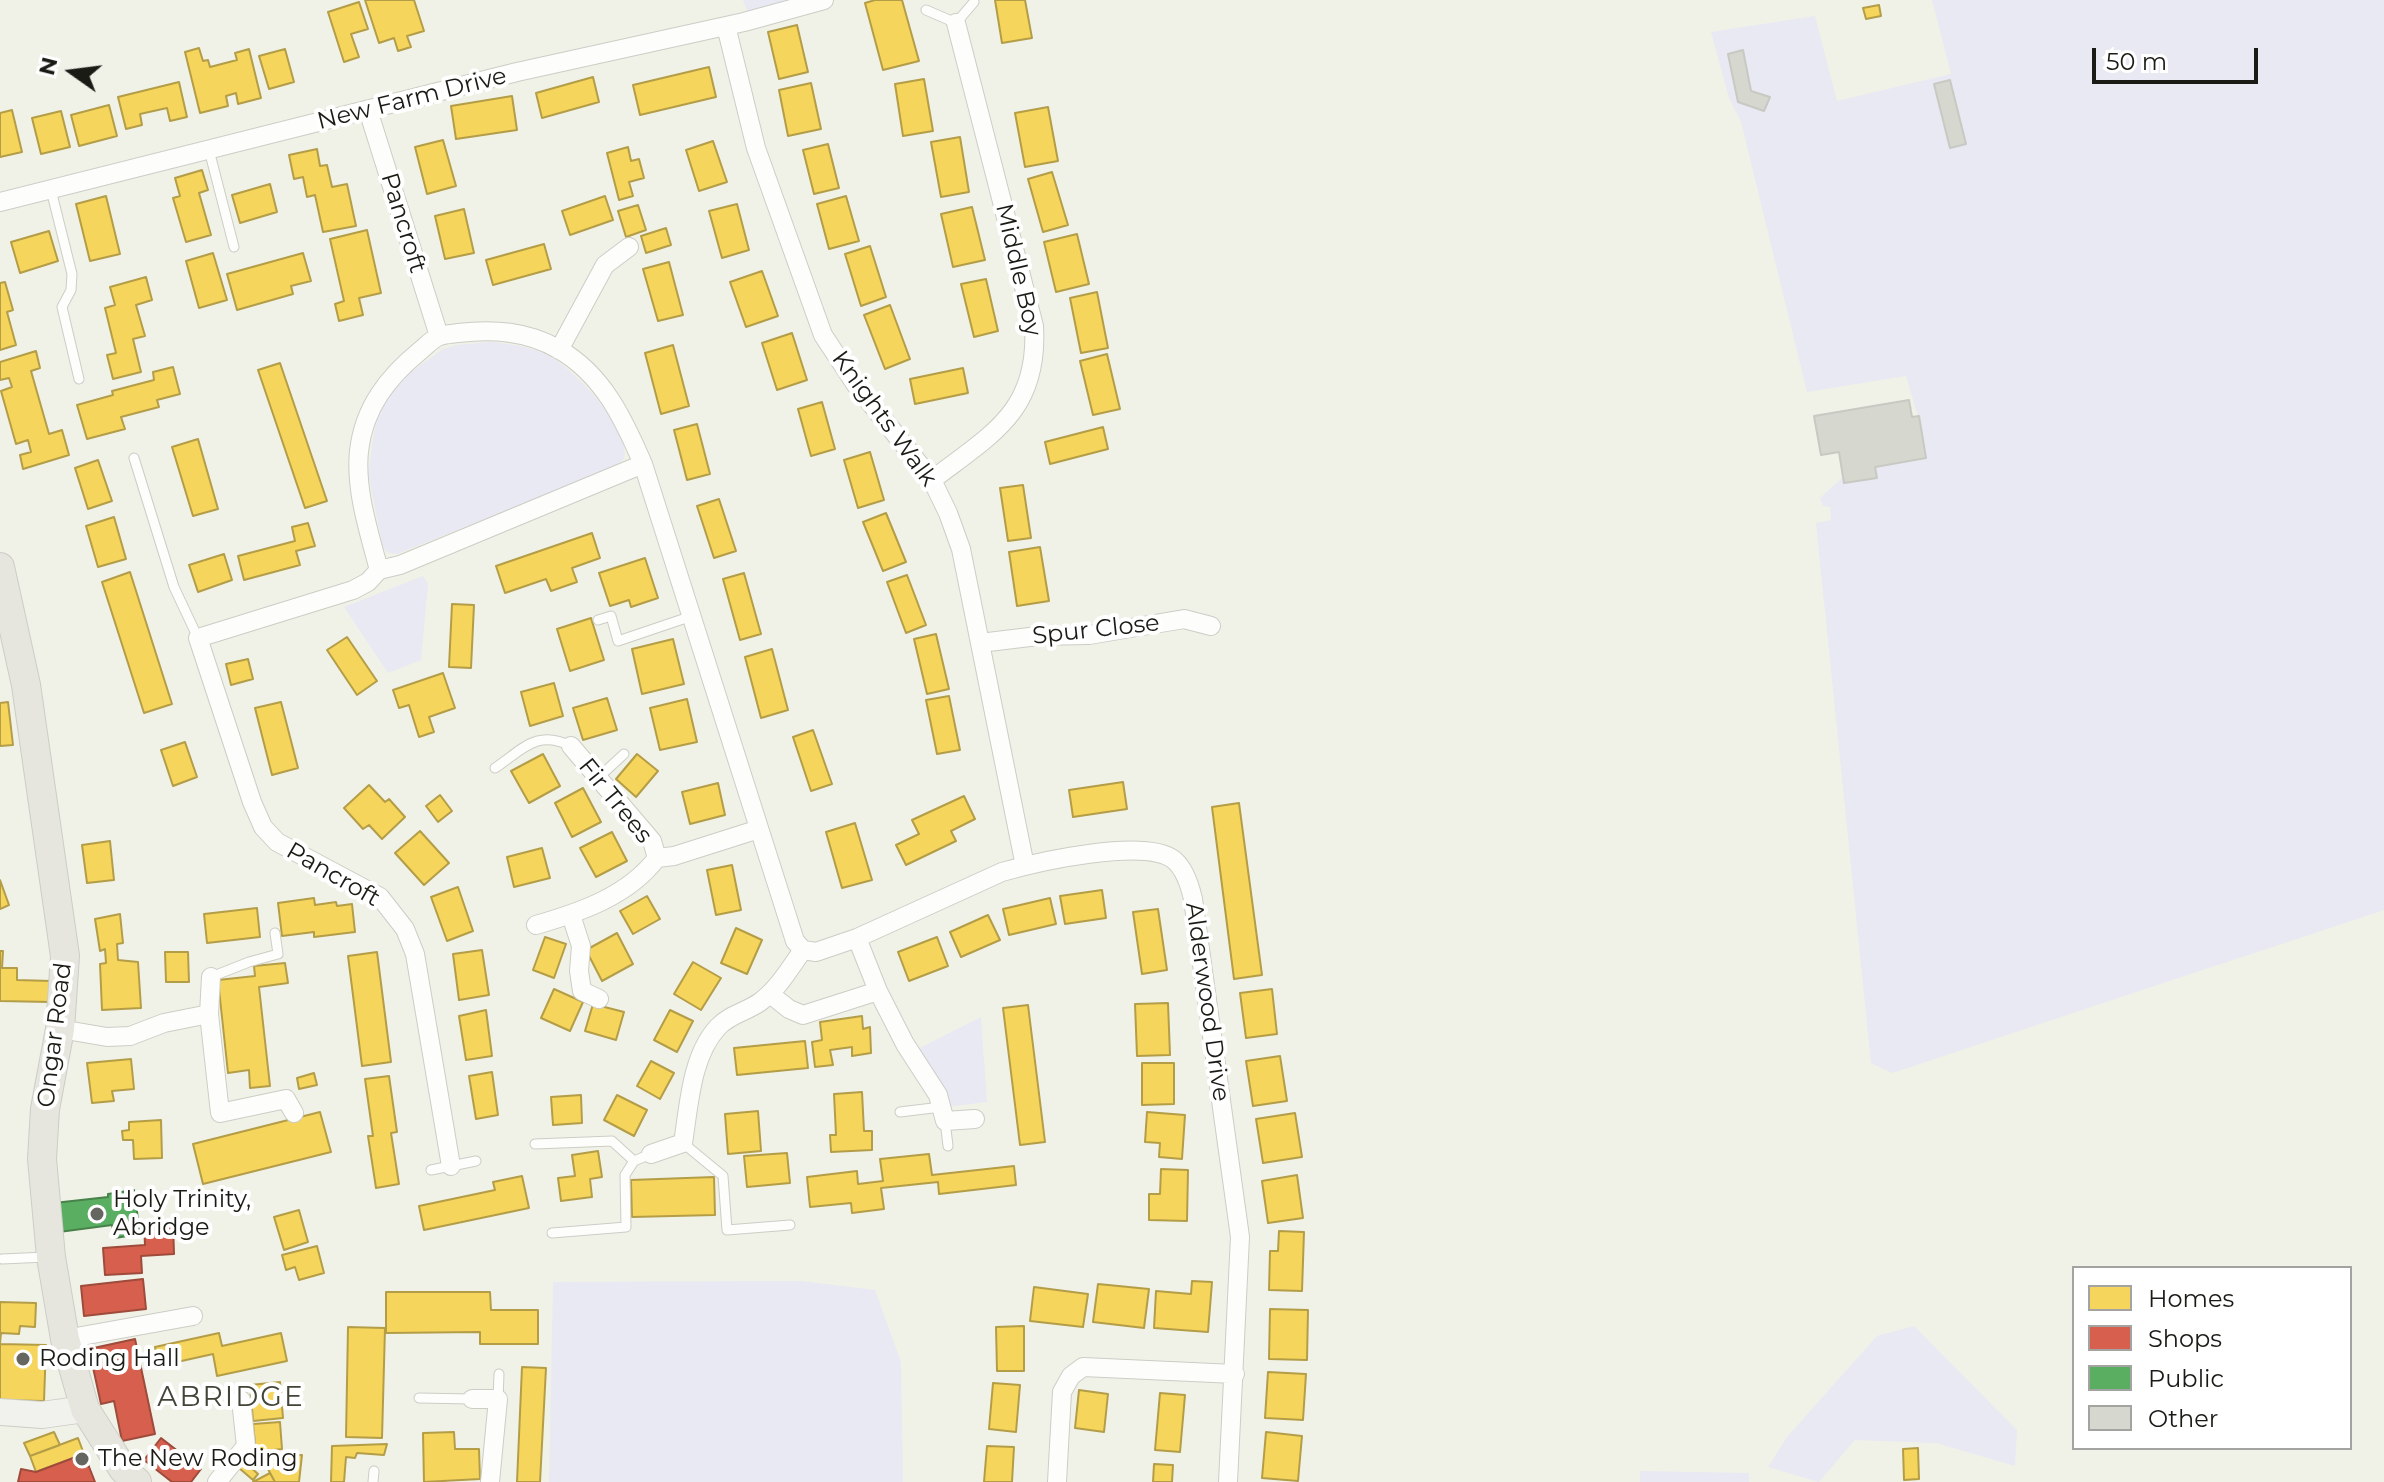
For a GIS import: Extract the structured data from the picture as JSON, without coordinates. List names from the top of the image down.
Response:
{
  "streets": {
    "main road": ["Ongar Road"],
    "street": [
      "New Farm Drive",
      "Pancroft",
      "Middle Boy",
      "Knights Walk",
      "Spur Close",
      "Fir Trees",
      "Alderwood Drive"
    ]
  },
  "crossings": [
    ["New Farm Drive", "Pancroft"],
    ["New Farm Drive", "Knights Walk"],
    ["Middle Boy", "Knights Walk"],
    ["Knights Walk", "Spur Close"],
    ["Knights Walk", "Alderwood Drive"]
  ],
  "districts": ["ABRIDGE"],
  "places": ["Holy Trinity, Abridge", "Roding Hall", "The New Roding"],
  "legend": [
    "Homes",
    "Shops",
    "Public",
    "Other"
  ],
  "scale_bar": "50 m",
  "north": "left"
}
